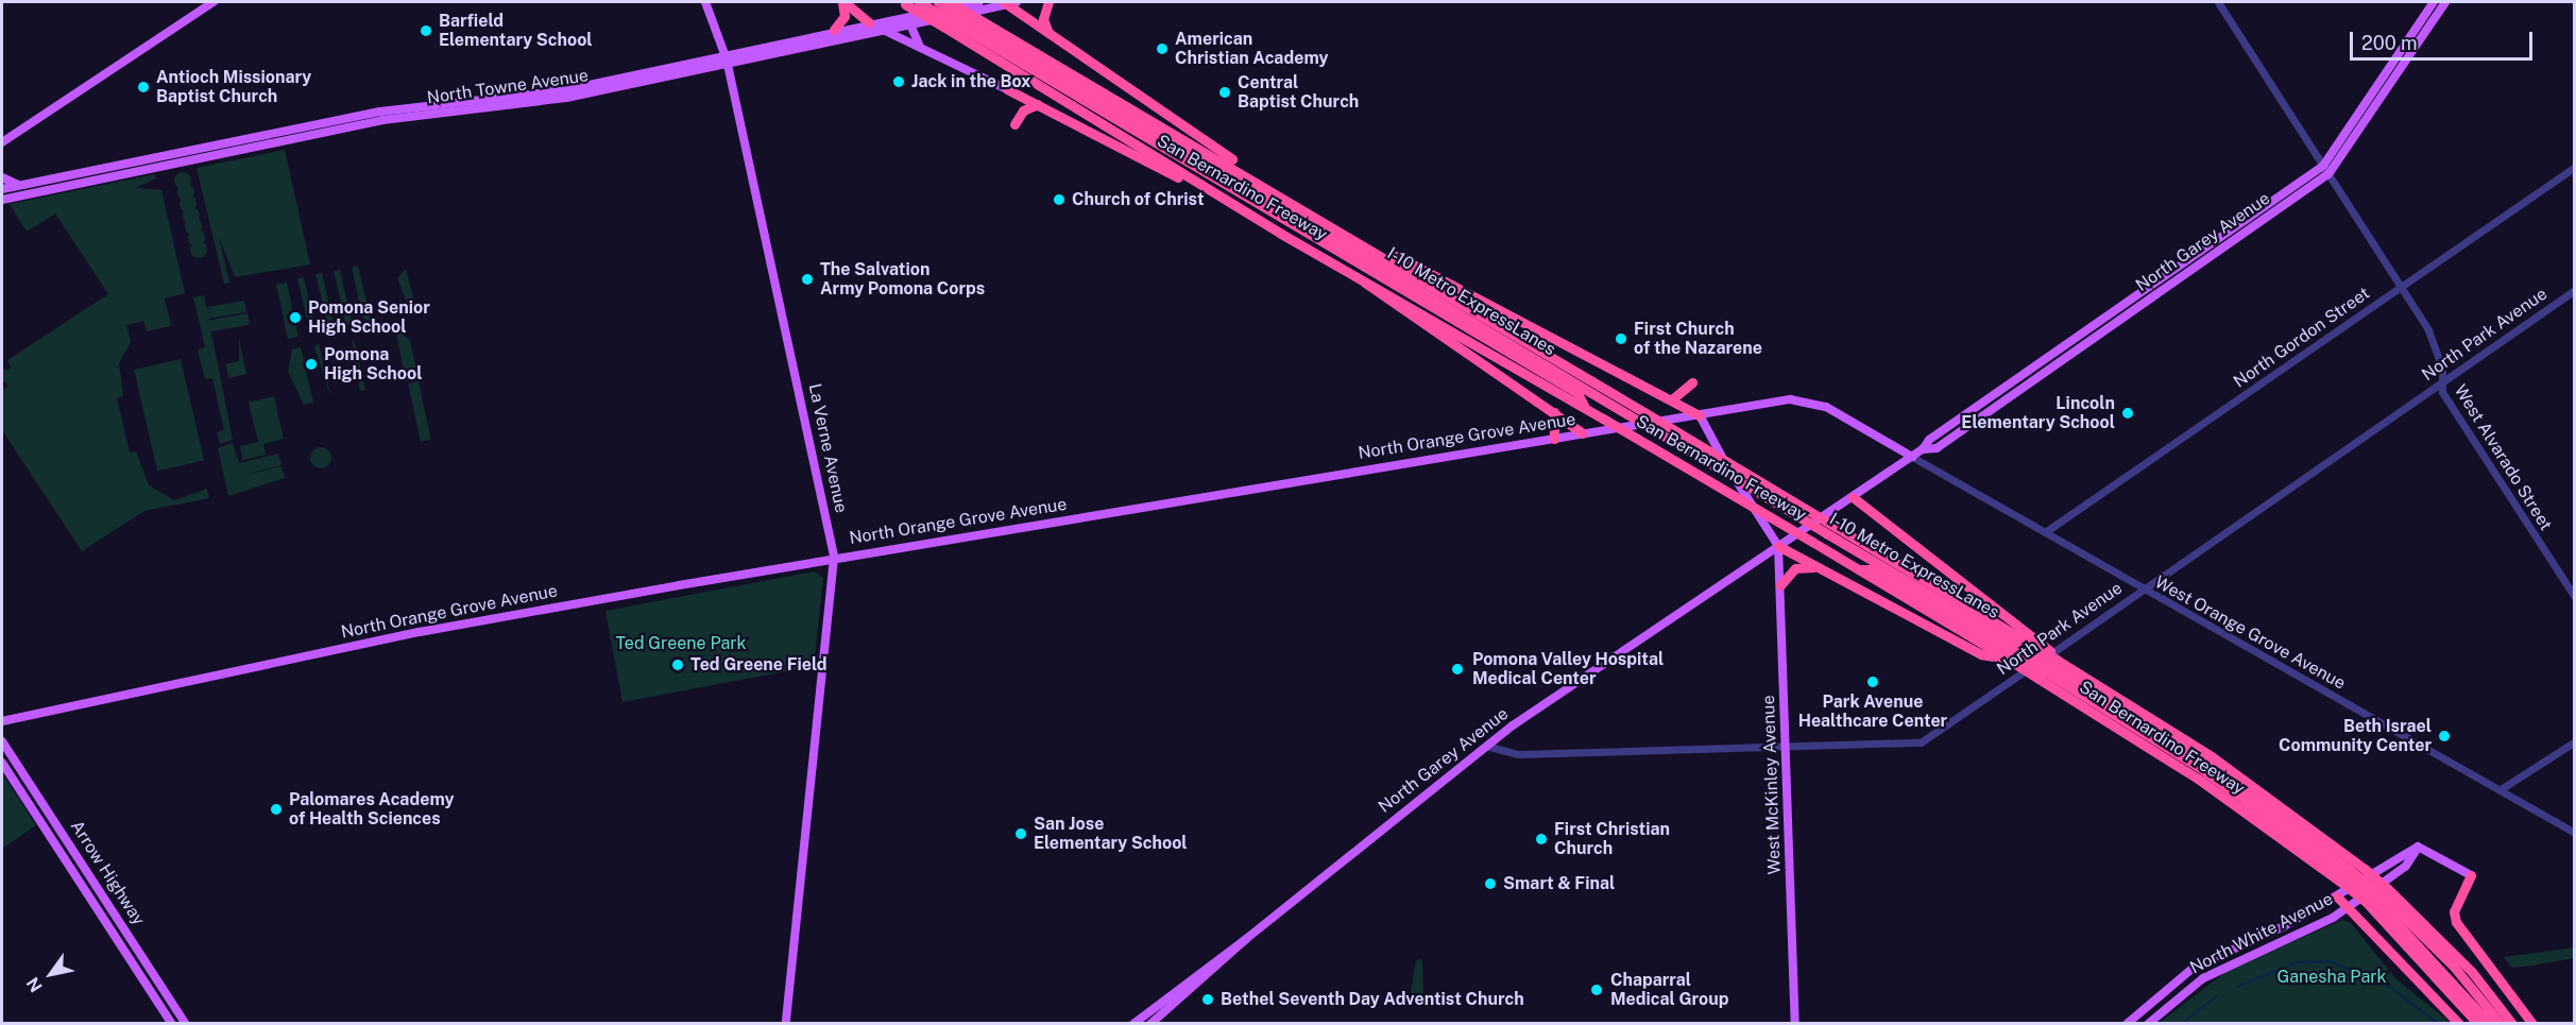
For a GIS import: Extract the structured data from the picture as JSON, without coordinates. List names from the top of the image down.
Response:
{
  "streets": {
    "highway": ["San Bernardino Freeway", "I-10 Metro ExpressLanes"],
    "main road": [
      "North Towne Avenue",
      "North Garey Avenue",
      "North Orange Grove Avenue",
      "La Verne Avenue",
      "West McKinley Avenue",
      "Arrow Highway",
      "North White Avenue"
    ],
    "street": [
      "North Park Avenue",
      "North Gordon Street",
      "West Alvarado Street",
      "West Orange Grove Avenue"
    ]
  },
  "crossings": [
    ["North Towne Avenue", "La Verne Avenue"],
    ["San Bernardino Freeway", "I-10 Metro ExpressLanes"],
    ["North Garey Avenue", "North Park Avenue"],
    ["North Garey Avenue", "North Orange Grove Avenue"],
    ["North Garey Avenue", "West Alvarado Street"],
    ["North Garey Avenue", "West Orange Grove Avenue"],
    ["North Garey Avenue", "West McKinley Avenue"],
    ["North Park Avenue", "West Alvarado Street"],
    ["North Park Avenue", "West Orange Grove Avenue"],
    ["North Park Avenue", "West McKinley Avenue"],
    ["North Gordon Street", "West Alvarado Street"],
    ["North Gordon Street", "West Orange Grove Avenue"],
    ["North Orange Grove Avenue", "La Verne Avenue"],
    ["North Orange Grove Avenue", "West Orange Grove Avenue"]
  ],
  "parks": ["Ted Greene Park", "Ganesha Park"],
  "places": [
    "Barfield Elementary School",
    "American Christian Academy",
    "Jack in the Box",
    "Antioch Missionary Baptist Church",
    "Central Baptist Church",
    "Church of Christ",
    "The Salvation Army Pomona Corps",
    "Pomona Senior High School",
    "First Church of the Nazarene",
    "Pomona High School",
    "Lincoln Elementary School",
    "Ted Greene Field",
    "Pomona Valley Hospital Medical Center",
    "Park Avenue Healthcare Center",
    "Beth Israel Community Center",
    "Palomares Academy of Health Sciences",
    "San Jose Elementary School",
    "First Christian Church",
    "Smart & Final",
    "Chaparral Medical Group",
    "Bethel Seventh Day Adventist Church"
  ],
  "scale_bar": "200 m",
  "north": "bottom left"
}
